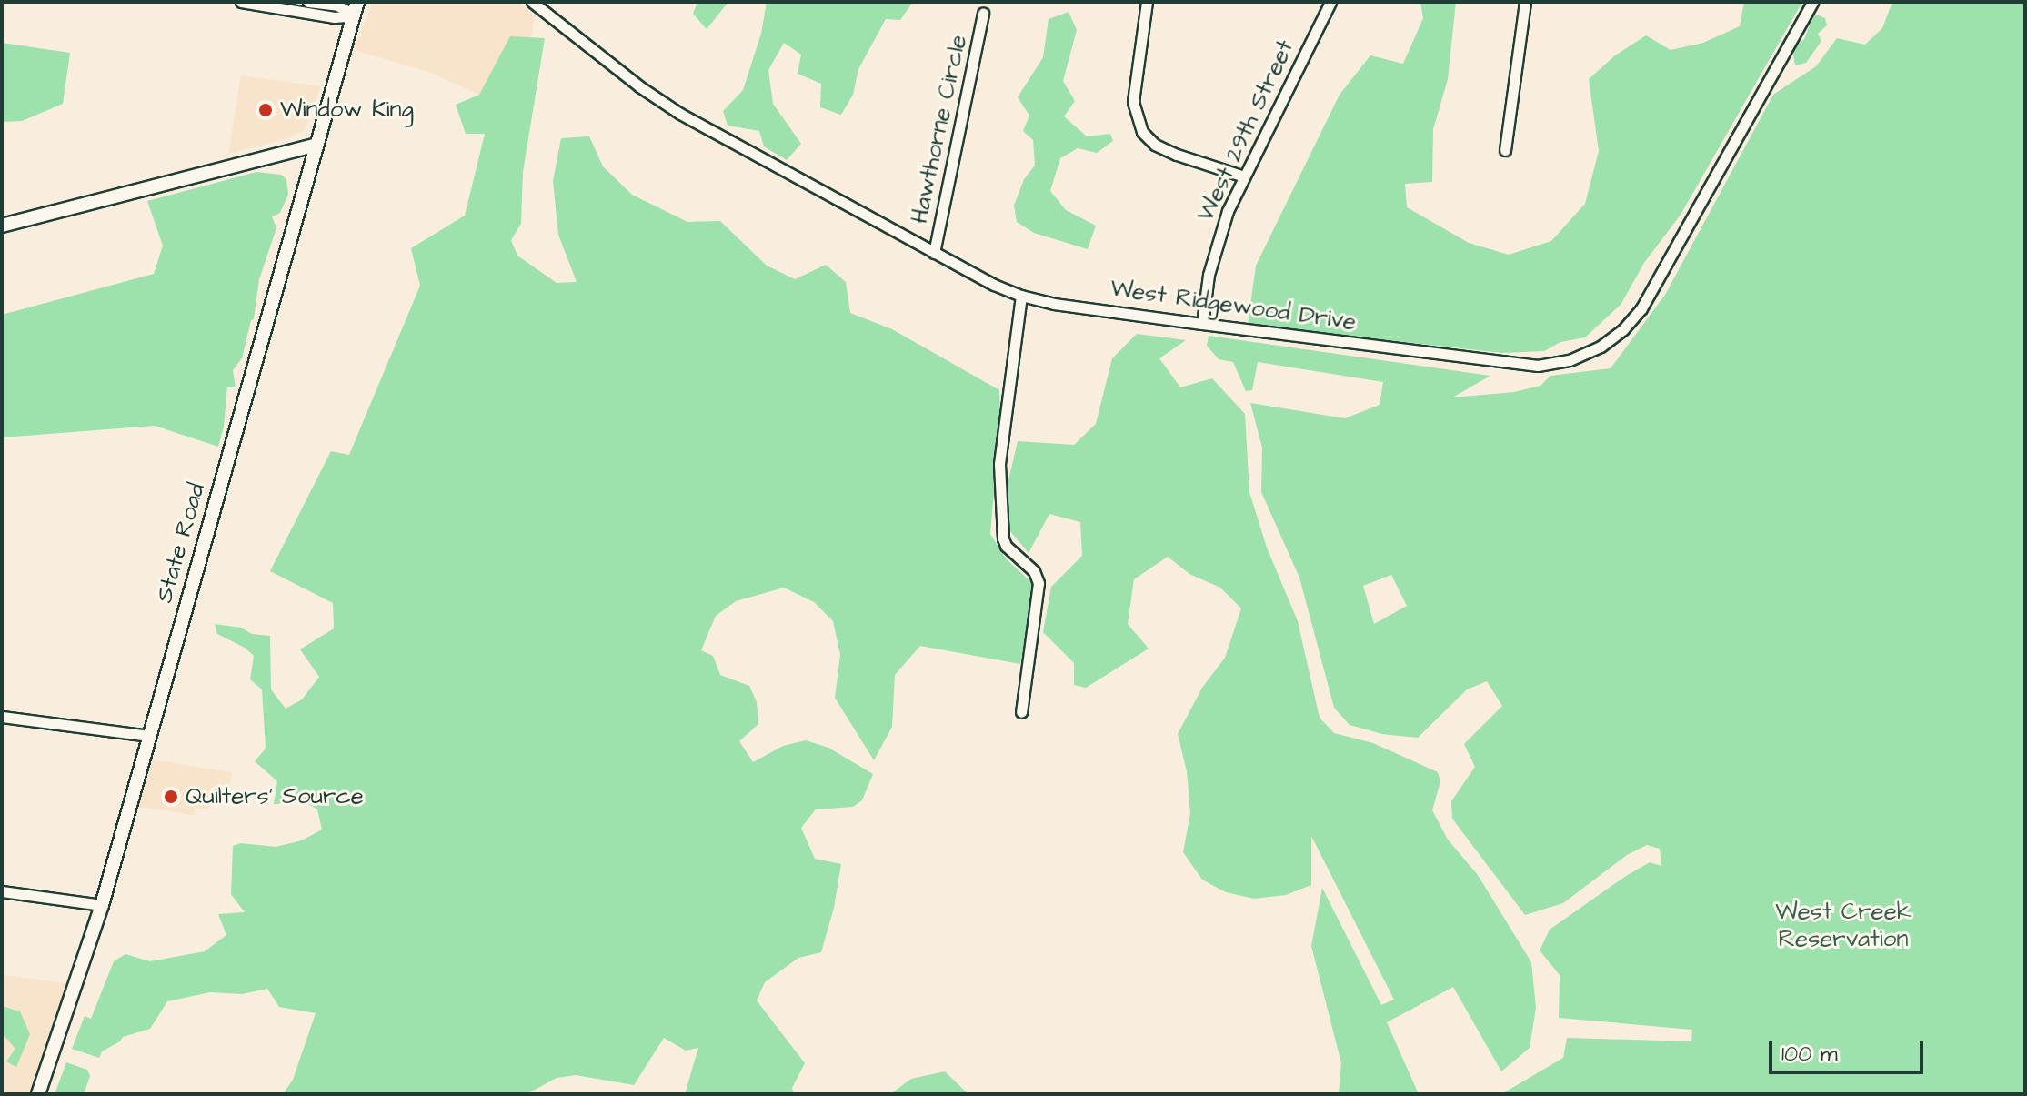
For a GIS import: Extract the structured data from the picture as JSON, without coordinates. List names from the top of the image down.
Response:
{
  "streets": {
    "main road": ["State Road"],
    "street": ["Hawthorne Circle", "West 29th Street", "West Ridgewood Drive"]
  },
  "crossings": [
    ["Hawthorne Circle", "West Ridgewood Drive"],
    ["West 29th Street", "West Ridgewood Drive"]
  ],
  "parks": ["West Creek Reservation"],
  "places": ["Window King", "Quilters' Source"],
  "scale_bar": "100 m"
}
